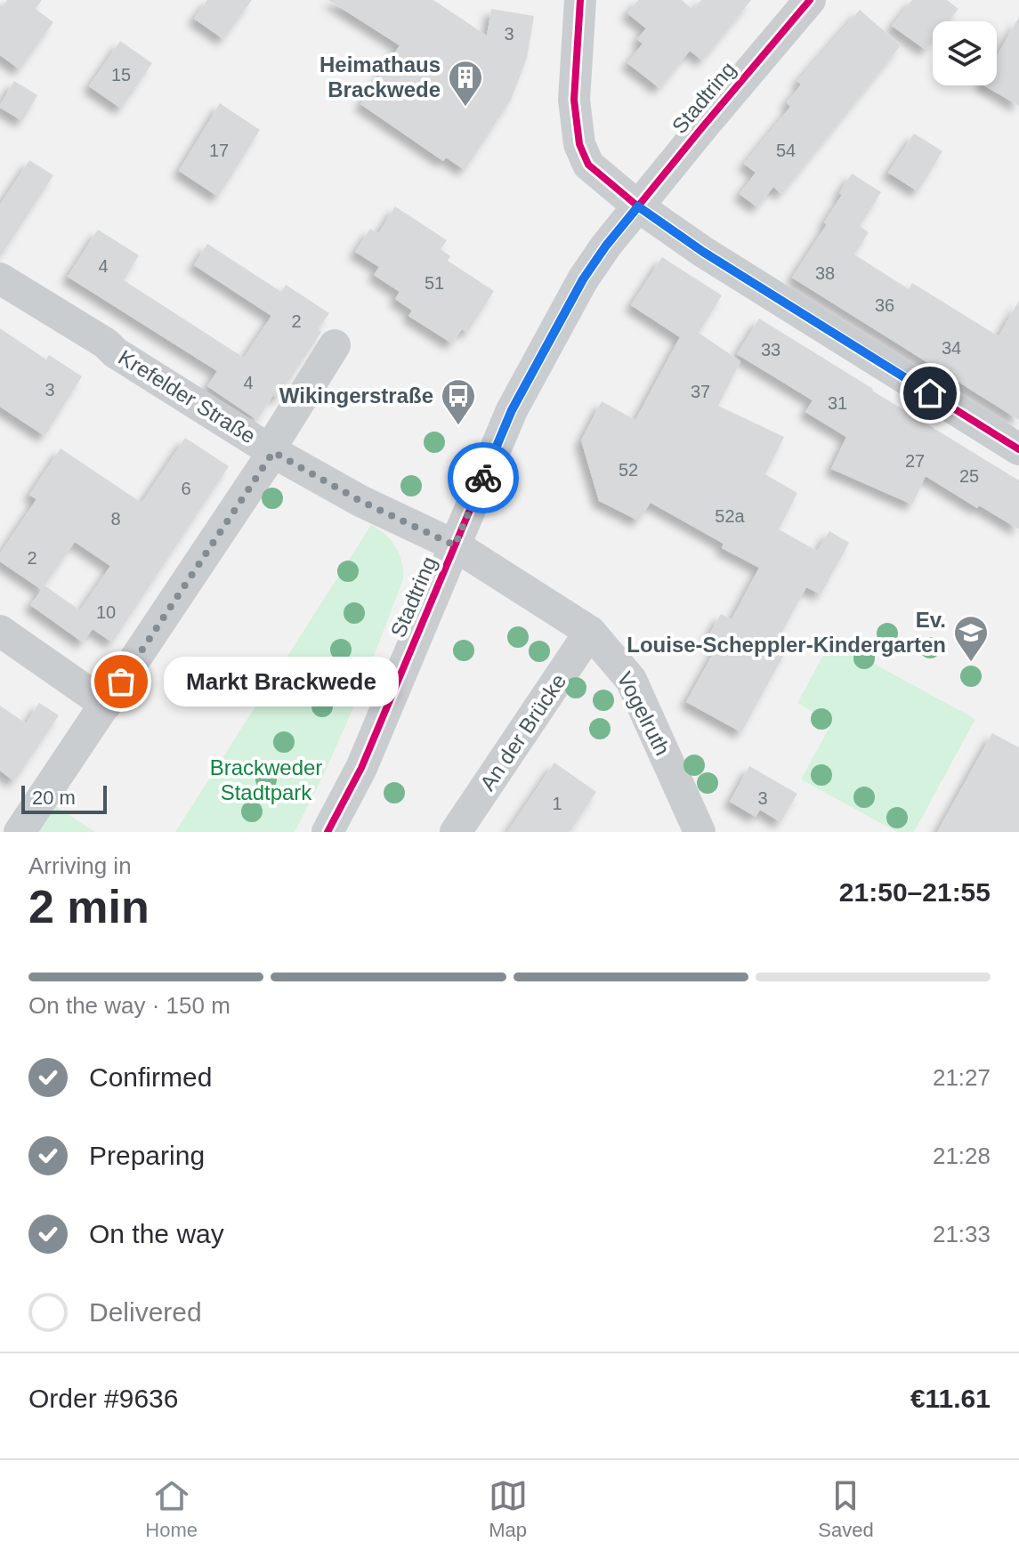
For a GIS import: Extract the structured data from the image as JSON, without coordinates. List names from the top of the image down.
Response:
{
  "streets": {
    "street": [
      "Stadtring",
      "Krefelder Straße",
      "Vogelruth",
      "An der Brücke"
    ]
  },
  "crossings": [
    ["Stadtring", "Krefelder Straße"],
    ["Stadtring", "Vogelruth"],
    ["Krefelder Straße", "Vogelruth"],
    ["Vogelruth", "An der Brücke"]
  ],
  "parks": ["Brackweder Stadtpark"],
  "places": {
    "building": ["Heimathaus Brackwede"],
    "bus stop": ["Wikingerstraße"],
    "school or university": ["Ev. Louise-Scheppler-Kindergarten"],
    "other": ["Markt Brackwede"]
  },
  "house_numbers": [
    "3",
    "15",
    "17",
    "54",
    "4",
    "38",
    "51",
    "36",
    "2",
    "34",
    "33",
    "4",
    "3",
    "37",
    "31",
    "27",
    "52",
    "25",
    "6",
    "52a",
    "8",
    "2",
    "10",
    "3",
    "1"
  ],
  "scale_bar": "20 m",
  "page": {
    "bubble": "Markt Brackwede",
    "scale": "20 m",
    "heading": ["2 min", "Arriving in", "21:50–21:55"],
    "panel": ["Order #9636", "€11.61"],
    "bar": "On the way · 150 m",
    "list": [
      ["Confirmed", "21:27"],
      ["Preparing", "21:28"],
      ["On the way", "21:33"],
      "Delivered"
    ],
    "tabs": ["Home", "Map", "Saved"]
  }
}
